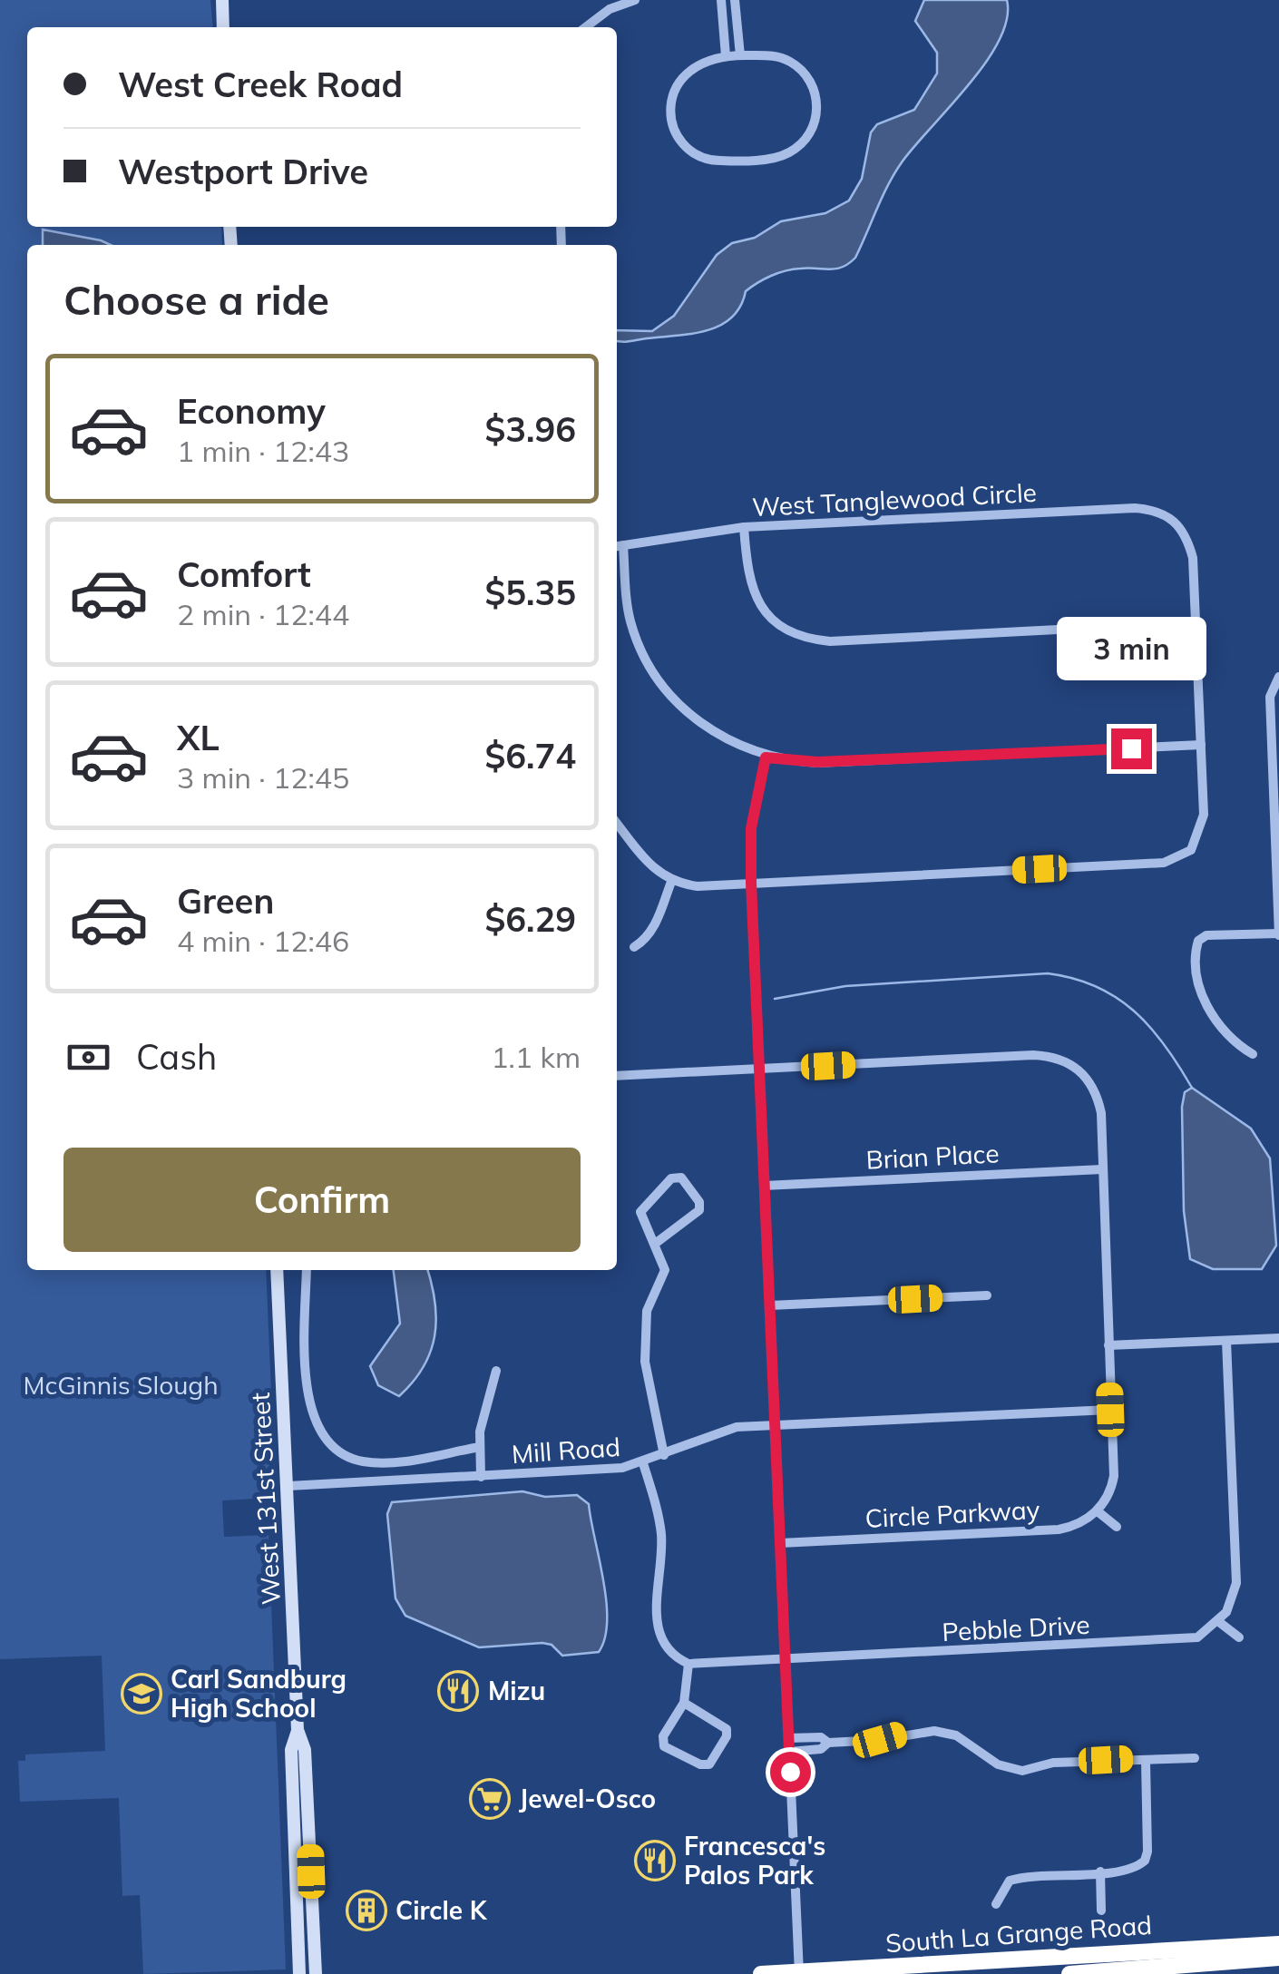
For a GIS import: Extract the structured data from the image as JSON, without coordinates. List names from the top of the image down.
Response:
{
  "streets": {
    "highway": ["South La Grange Road"],
    "street": [
      "West Tanglewood Circle",
      "Brian Place",
      "Mill Road",
      "West 131st Street",
      "Circle Parkway",
      "Pebble Drive"
    ]
  },
  "crossings": [
    ["Mill Road", "West 131st Street"]
  ],
  "parks": ["McGinnis Slough"],
  "places": {
    "restaurant": ["Mizu", "Francesca's Palos Park"],
    "school or university": ["Carl Sandburg High School"],
    "supermarket": ["Jewel-Osco"],
    "building": ["Circle K"]
  },
  "page": {
    "banner": ["West Creek Road", "Westport Drive"],
    "heading": "Choose a ride",
    "list": [
      {
        "name": "Economy",
        "note": "1 min · 12:43",
        "value": "$3.96"
      },
      {
        "name": "Comfort",
        "note": "2 min · 12:44",
        "value": "$5.35"
      },
      {
        "name": "XL",
        "note": "3 min · 12:45",
        "value": "$6.74"
      },
      {
        "name": "Green",
        "note": "4 min · 12:46",
        "value": "$6.29"
      }
    ],
    "bubble": "3 min",
    "pay": ["Cash", "1.1 km"],
    "buttons": "Confirm"
  }
}
